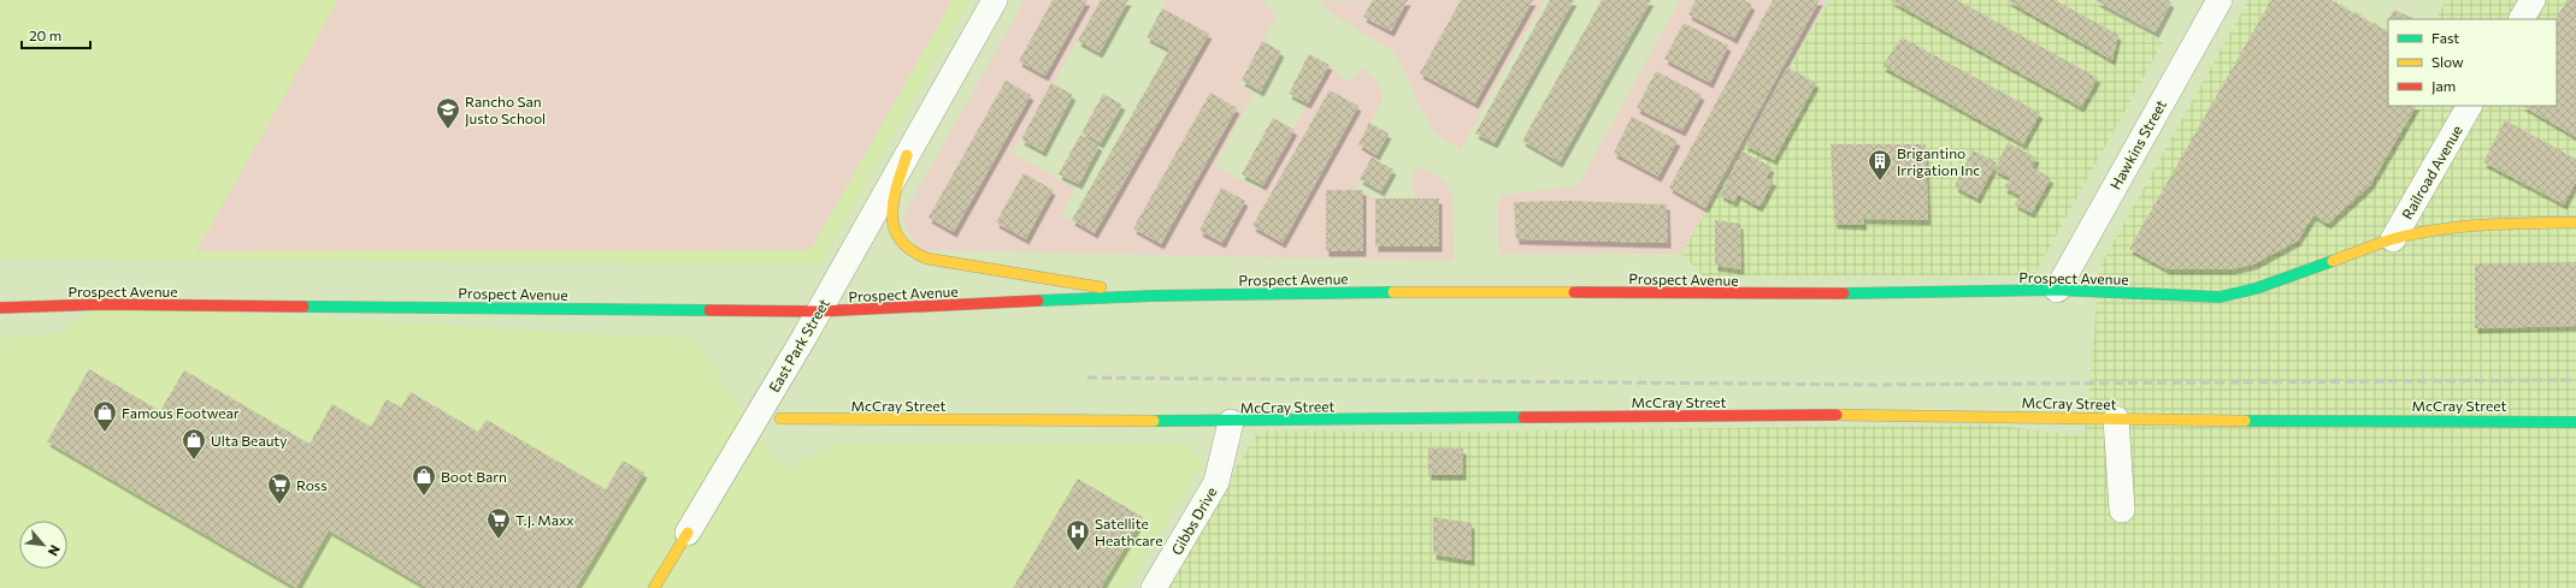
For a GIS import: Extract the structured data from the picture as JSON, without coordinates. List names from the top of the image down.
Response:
{
  "streets": {
    "street": [
      "Hawkins Street",
      "Railroad Avenue",
      "Prospect Avenue",
      "East Park Street",
      "McCray Street",
      "Gibbs Drive"
    ]
  },
  "crossings": [
    ["Hawkins Street", "Prospect Avenue"],
    ["Railroad Avenue", "Prospect Avenue"],
    ["Prospect Avenue", "East Park Street"],
    ["McCray Street", "Gibbs Drive"]
  ],
  "places": {
    "school or university": ["Rancho San Justo School"],
    "building": ["Brigantino Irrigation Inc"],
    "shop": ["Famous Footwear", "Ulta Beauty", "Boot Barn"],
    "supermarket": ["Ross", "T.J. Maxx"],
    "hospital": ["Satellite Heathcare"]
  },
  "legend": ["Fast", "Slow", "Jam"],
  "scale_bar": "20 m",
  "north": "bottom right"
}
